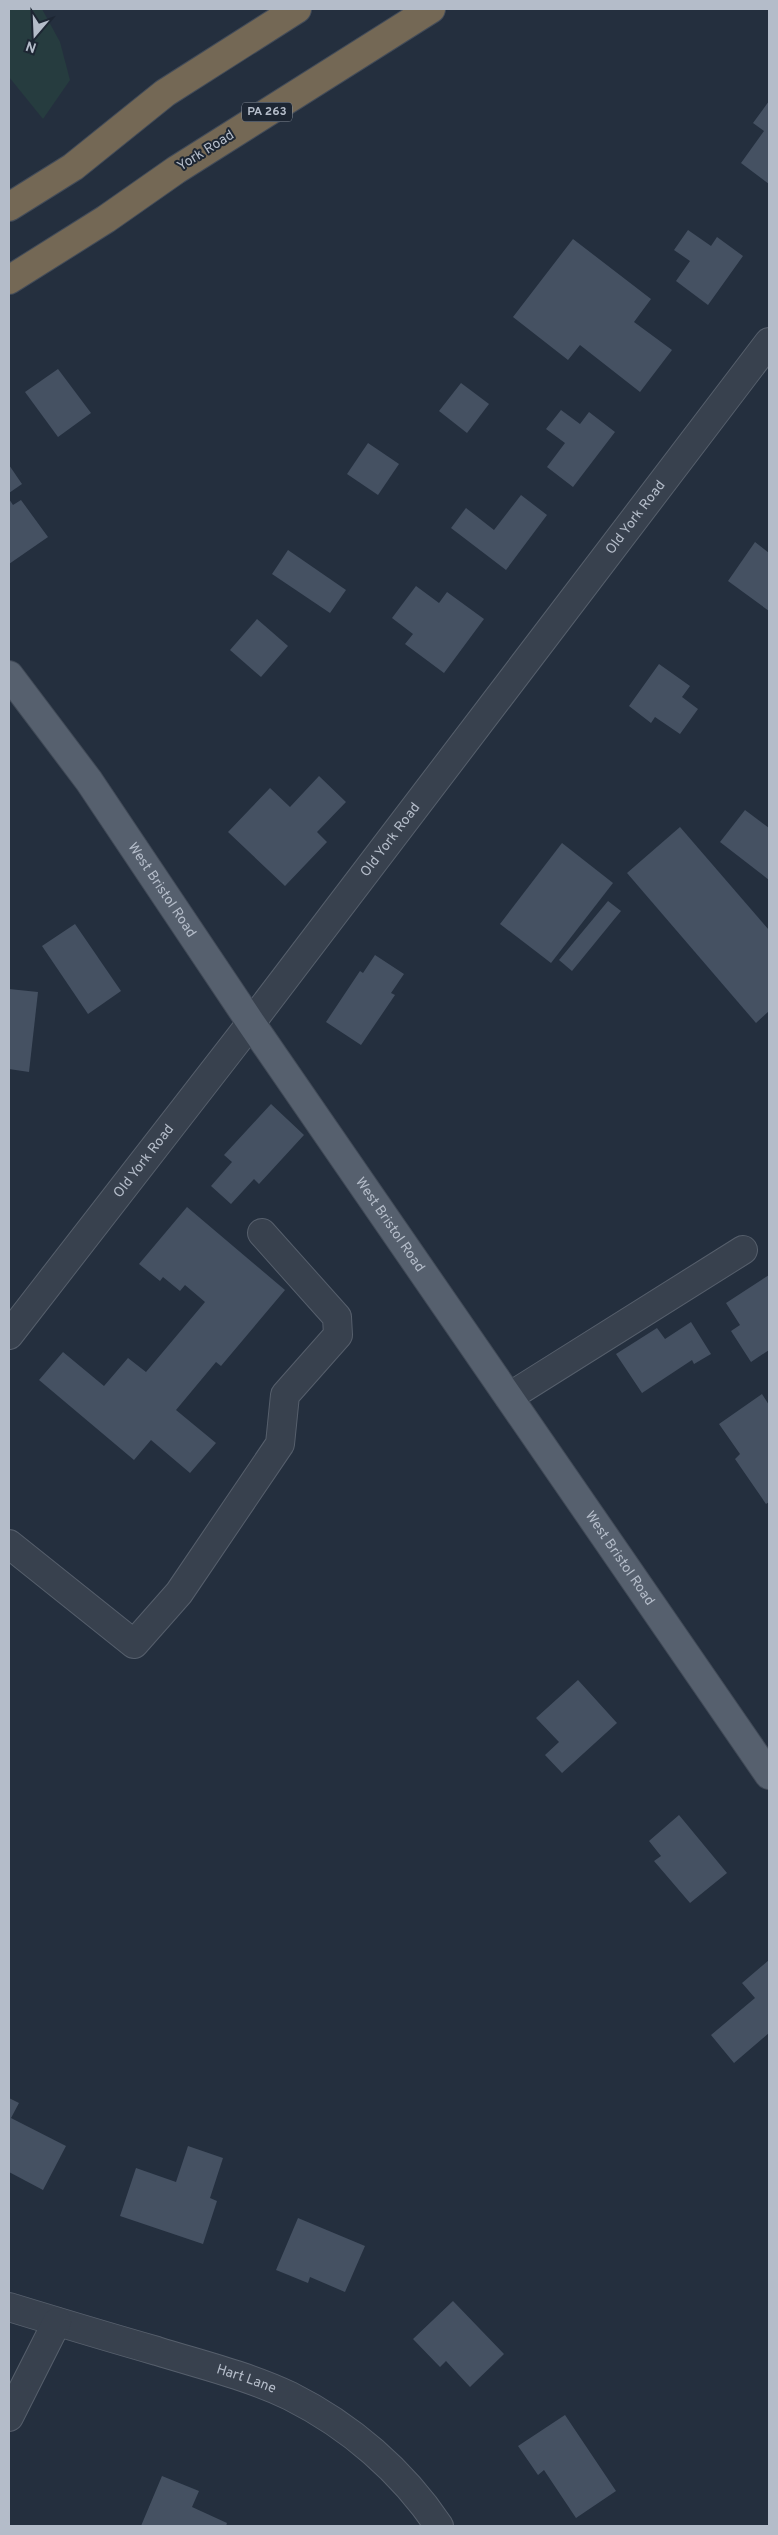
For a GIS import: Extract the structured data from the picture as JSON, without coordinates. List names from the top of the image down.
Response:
{
  "streets": {
    "highway": ["PA 263", "York Road"],
    "main road": ["West Bristol Road"],
    "street": ["Old York Road", "Hart Lane"]
  },
  "crossings": [
    ["Old York Road", "West Bristol Road"]
  ],
  "north": "bottom"
}
